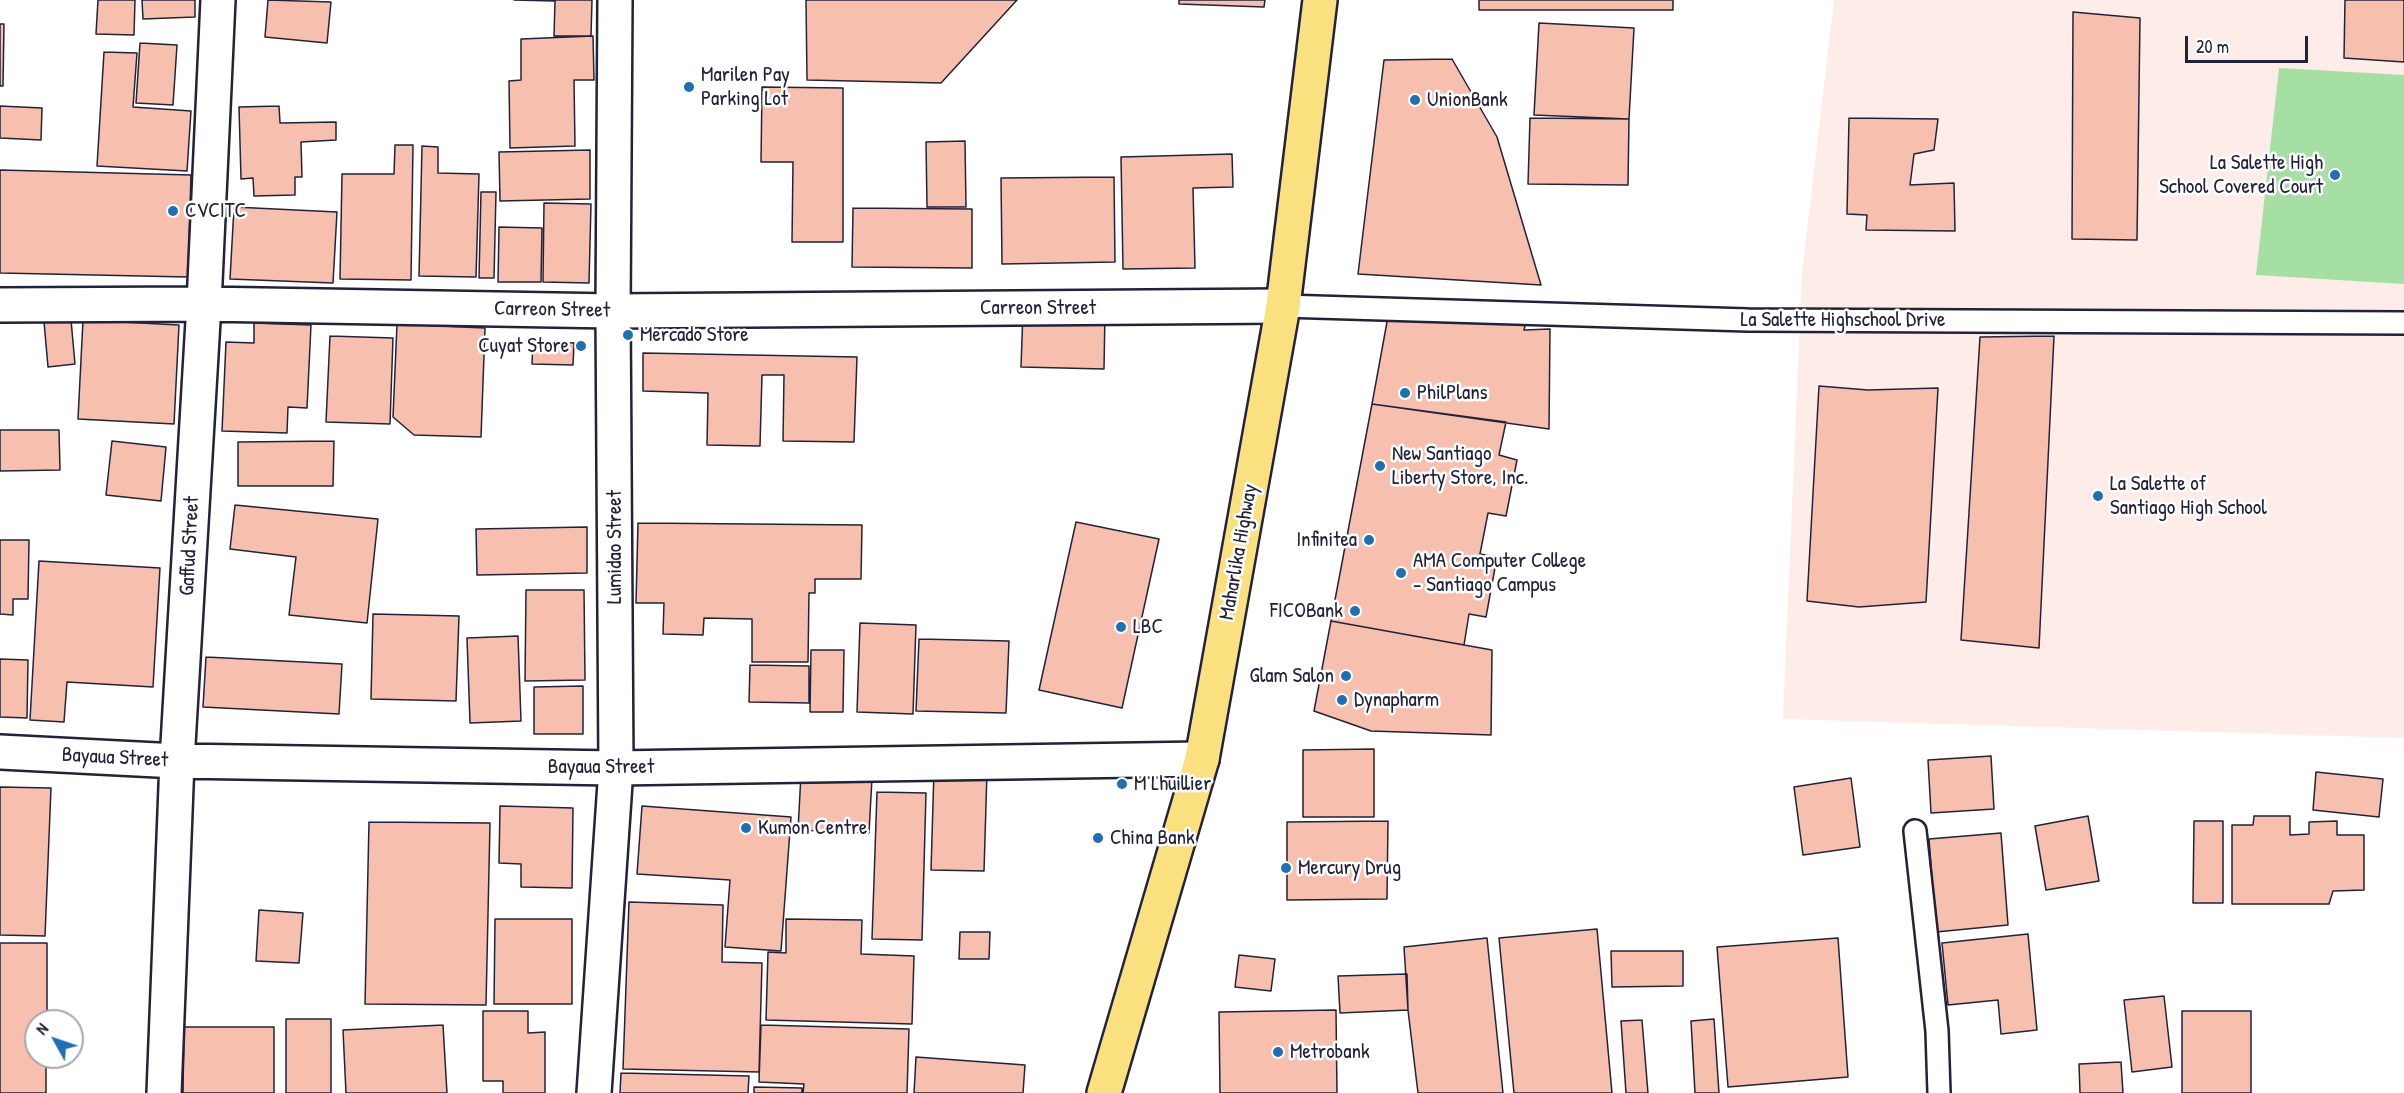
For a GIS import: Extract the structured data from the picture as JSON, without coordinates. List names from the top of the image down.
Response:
{
  "streets": {
    "main road": ["Maharlika Highway"],
    "street": [
      "Carreon Street",
      "Gaffud Street",
      "Lumidao Street",
      "Bayaua Street"
    ],
    "lane": ["La Salette Highschool Drive"]
  },
  "crossings": [
    ["Carreon Street", "La Salette Highschool Drive"],
    ["Carreon Street", "Gaffud Street"],
    ["Carreon Street", "Lumidao Street"],
    ["Carreon Street", "Maharlika Highway"],
    ["La Salette Highschool Drive", "Maharlika Highway"],
    ["Gaffud Street", "Bayaua Street"],
    ["Lumidao Street", "Bayaua Street"],
    ["Maharlika Highway", "Bayaua Street"]
  ],
  "places": [
    "Marilen Pay Parking Lot",
    "UnionBank",
    "La Salette High School Covered Court",
    "CVCITC",
    "Mercado Store",
    "Cuyat Store",
    "PhilPlans",
    "New Santiago Liberty Store, Inc.",
    "La Salette of Santiago High School",
    "Infinitea",
    "AMA Computer College - Santiago Campus",
    "FICOBank",
    "LBC",
    "Glam Salon",
    "Dynapharm",
    "M Lhuillier",
    "Kumon Centre",
    "China Bank",
    "Mercury Drug",
    "Metrobank"
  ],
  "scale_bar": "20 m",
  "north": "top left"
}
